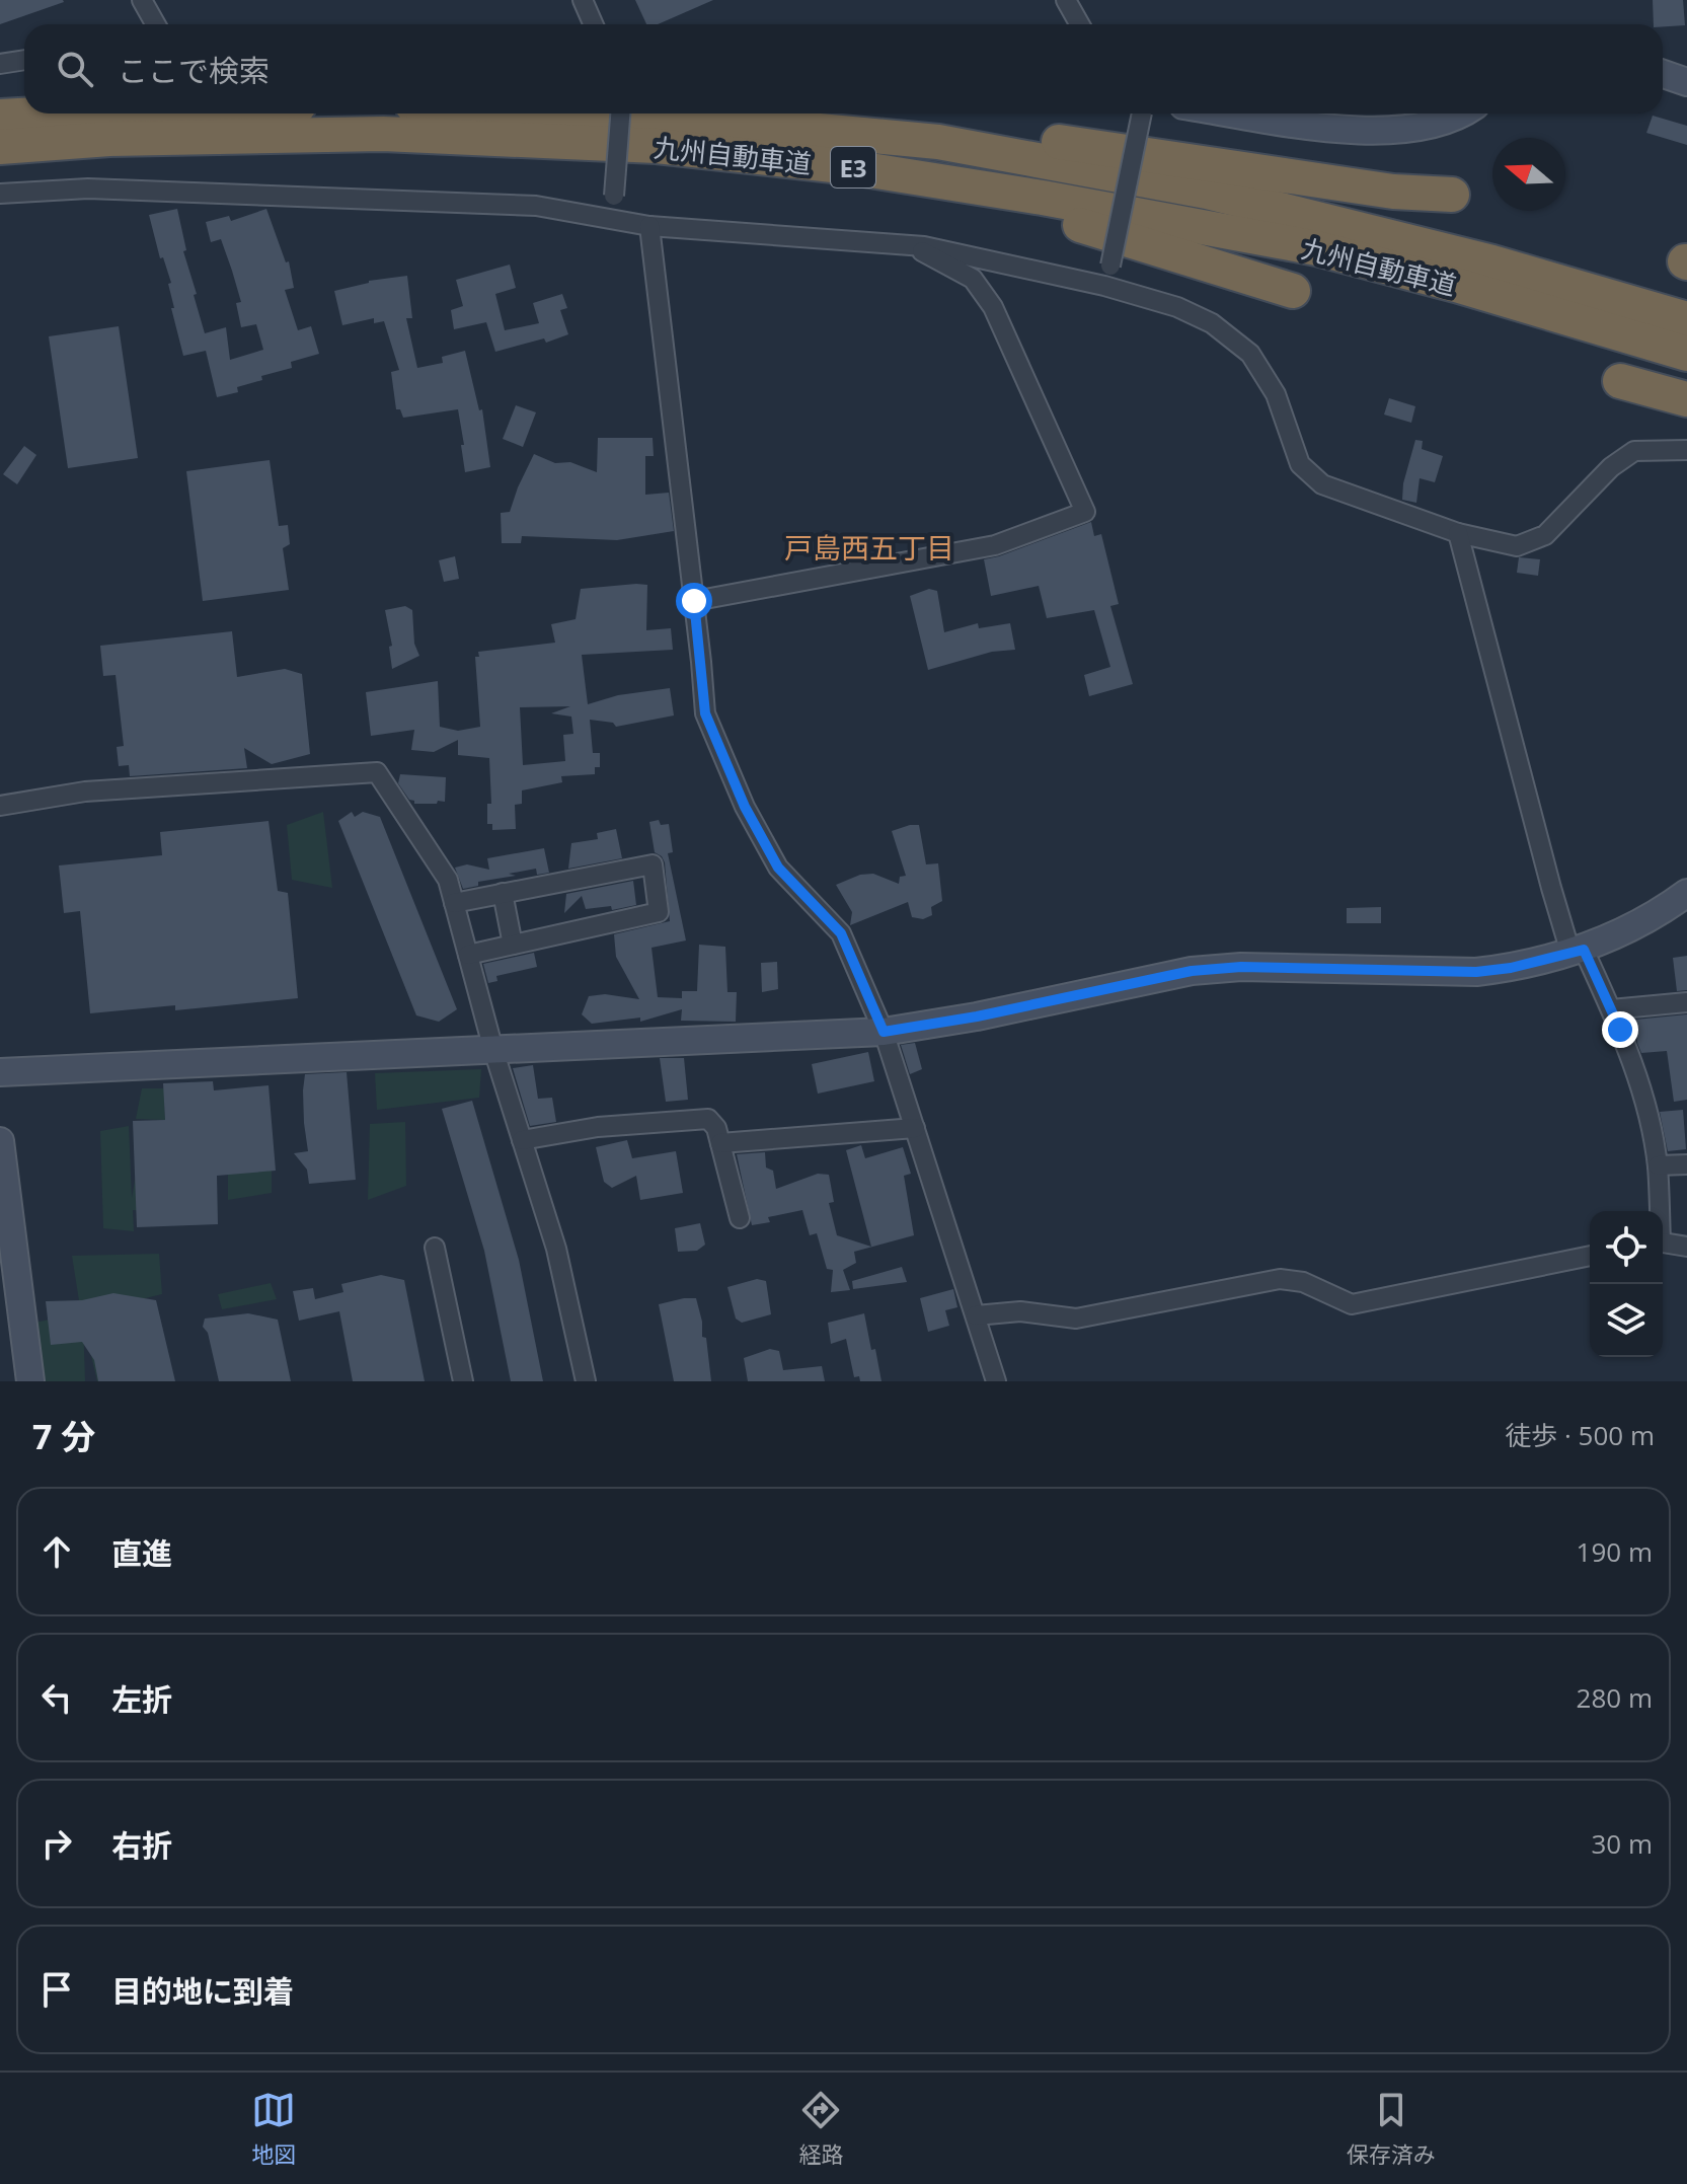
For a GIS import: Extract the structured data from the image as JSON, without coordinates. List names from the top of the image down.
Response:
{
  "streets": {
    "highway": ["九州自動車道", "E3"]
  },
  "districts": ["戸島西五丁目"],
  "north": "left",
  "page": {
    "search": "ここで検索",
    "heading": ["7 分", "徒歩 · 500 m"],
    "list": [
      ["直進", "190 m"],
      ["左折", "280 m"],
      ["右折", "30 m"],
      "目的地に到着"
    ],
    "nav": ["地図", "経路", "保存済み"]
  }
}
